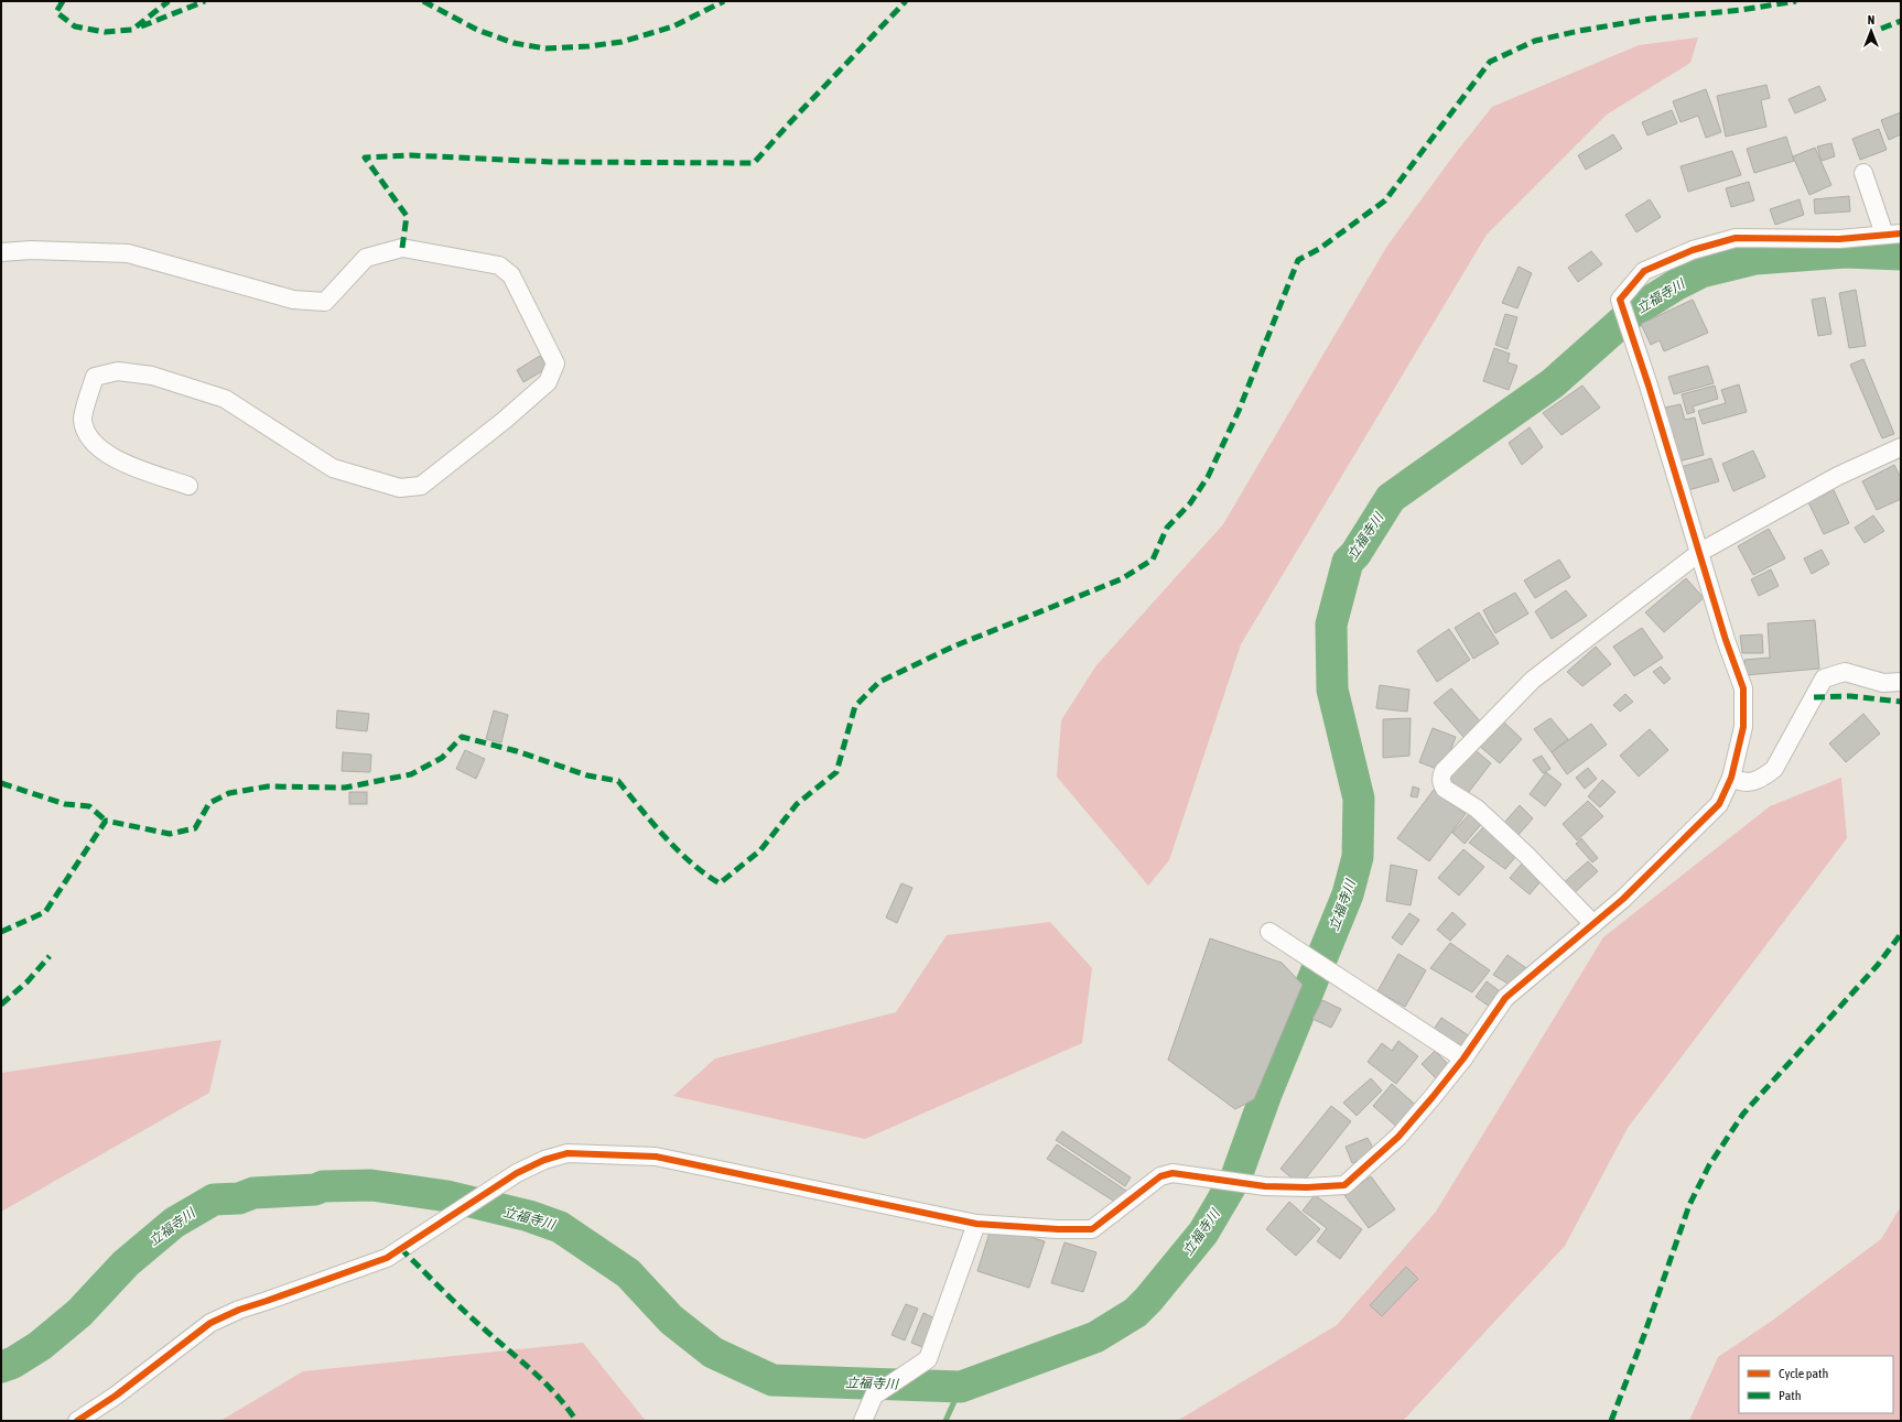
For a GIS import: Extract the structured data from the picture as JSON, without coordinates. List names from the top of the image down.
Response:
{
  "water": ["立福寺川"],
  "legend": ["Cycle path", "Path"],
  "north": "top"
}
